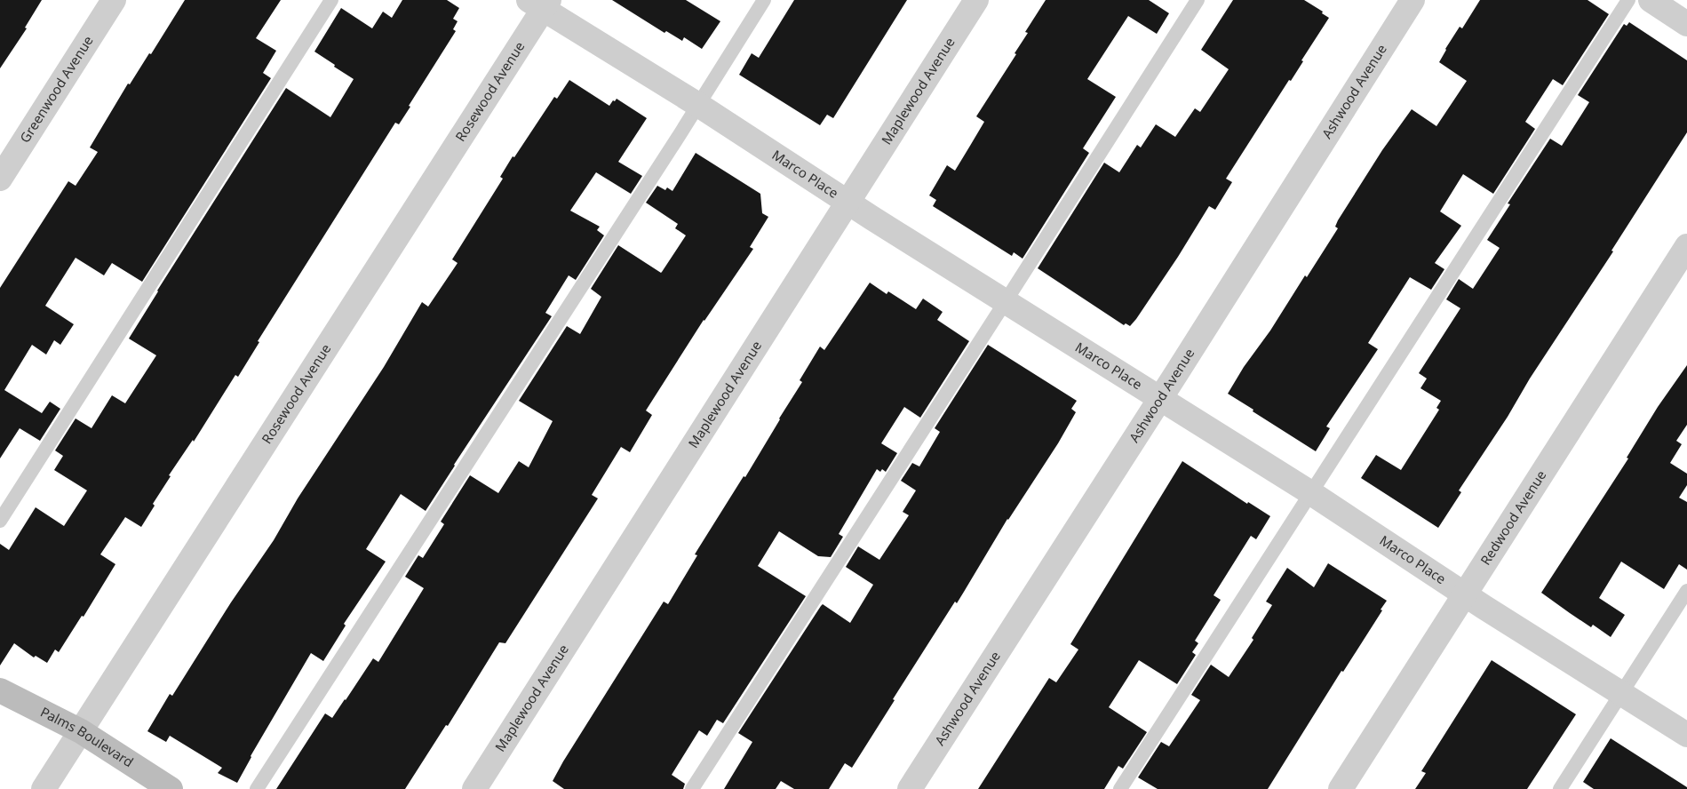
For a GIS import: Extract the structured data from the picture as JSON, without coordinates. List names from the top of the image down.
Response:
{
  "streets": {
    "street": [
      "Greenwood Avenue",
      "Maplewood Avenue",
      "Rosewood Avenue",
      "Ashwood Avenue",
      "Marco Place",
      "Redwood Avenue",
      "Palms Boulevard"
    ]
  },
  "crossings": [
    ["Maplewood Avenue", "Marco Place"],
    ["Rosewood Avenue", "Marco Place"],
    ["Rosewood Avenue", "Palms Boulevard"],
    ["Ashwood Avenue", "Marco Place"],
    ["Marco Place", "Redwood Avenue"]
  ]
}
